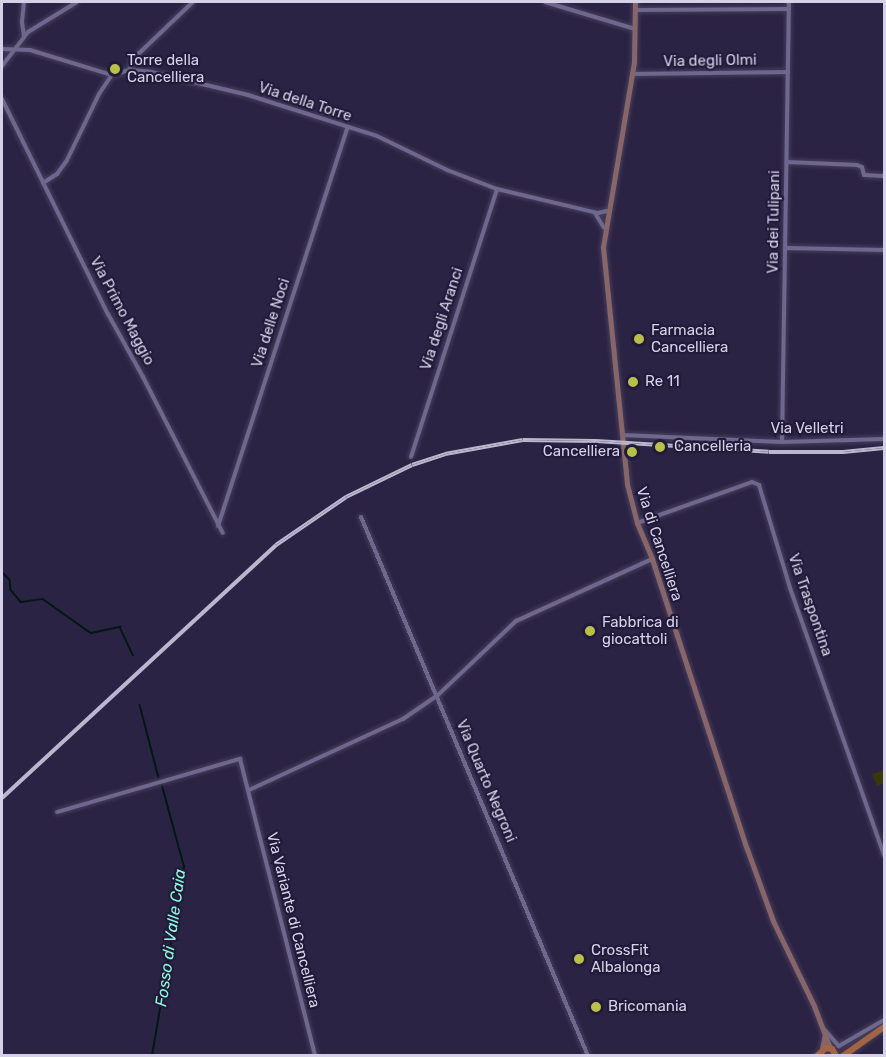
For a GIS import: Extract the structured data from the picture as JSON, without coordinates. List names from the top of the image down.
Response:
{
  "streets": {
    "street": [
      "Via degli Olmi",
      "Via della Torre",
      "Via dei Tulipani",
      "Via Primo Maggio",
      "Via degli Aranci",
      "Via delle Noci",
      "Via Velletri",
      "Via di Cancelliera",
      "Via Traspontina",
      "Via Quarto Negroni",
      "Via Variante di Cancelliera"
    ]
  },
  "crossings": [
    ["Via degli Olmi", "Via dei Tulipani"],
    ["Via degli Olmi", "Via di Cancelliera"],
    ["Via della Torre", "Via degli Aranci"],
    ["Via della Torre", "Via delle Noci"],
    ["Via della Torre", "Via di Cancelliera"],
    ["Via dei Tulipani", "Via Velletri"],
    ["Via Primo Maggio", "Via delle Noci"],
    ["Via Velletri", "Via di Cancelliera"],
    ["Via di Cancelliera", "Via Traspontina"]
  ],
  "water": ["Fosso di Valle Caia"],
  "places": [
    "Torre della Cancelliera",
    "Farmacia Cancelliera",
    "Re 11",
    "Cancelleria",
    "Cancelliera",
    "Fabbrica di giocattoli",
    "CrossFit Albalonga",
    "Bricomania"
  ]
}
